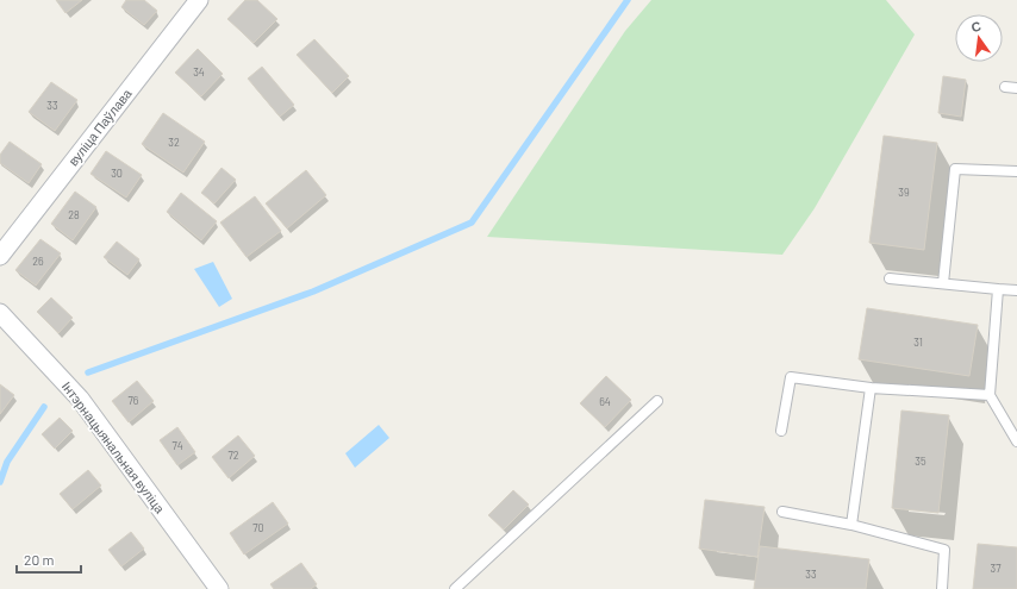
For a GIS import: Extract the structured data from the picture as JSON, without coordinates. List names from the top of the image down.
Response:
{
  "streets": {
    "street": ["вуліца Паўлава", "Інтэрнацыянальная вуліца"]
  },
  "house_numbers": [
    "34",
    "33",
    "32",
    "30",
    "39",
    "28",
    "26",
    "31",
    "76",
    "64",
    "74",
    "72",
    "35",
    "70",
    "37",
    "33"
  ],
  "scale_bar": "20 m",
  "north": "top"
}
